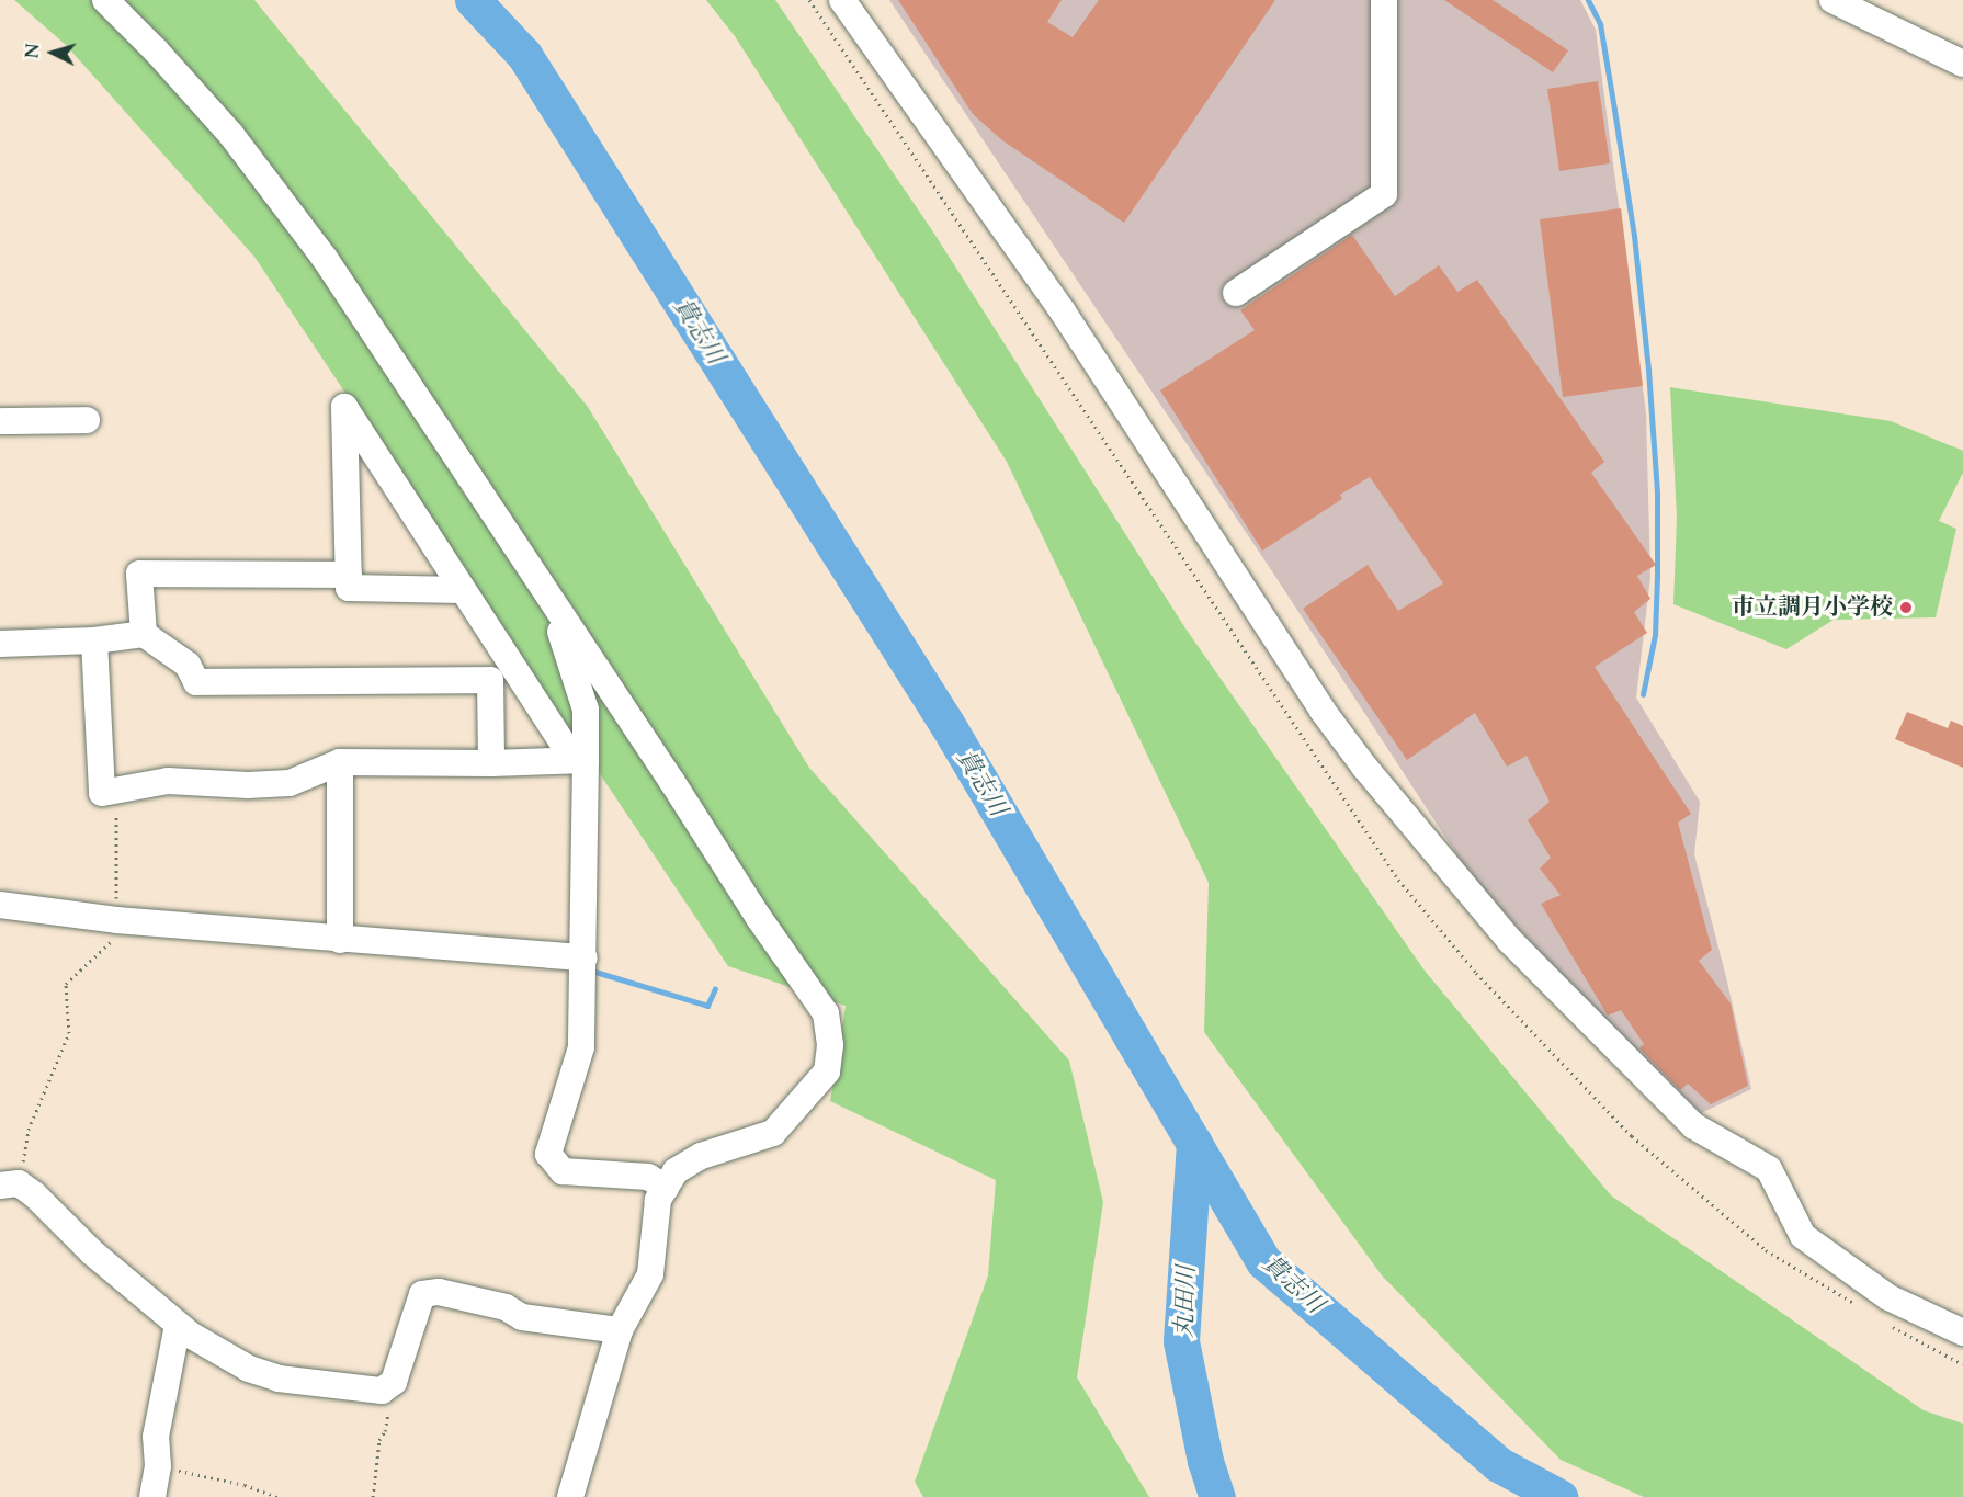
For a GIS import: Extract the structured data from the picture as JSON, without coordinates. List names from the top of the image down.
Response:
{
  "water": ["貴志川", "丸田川"],
  "places": ["市立調月小学校"],
  "north": "left"
}
